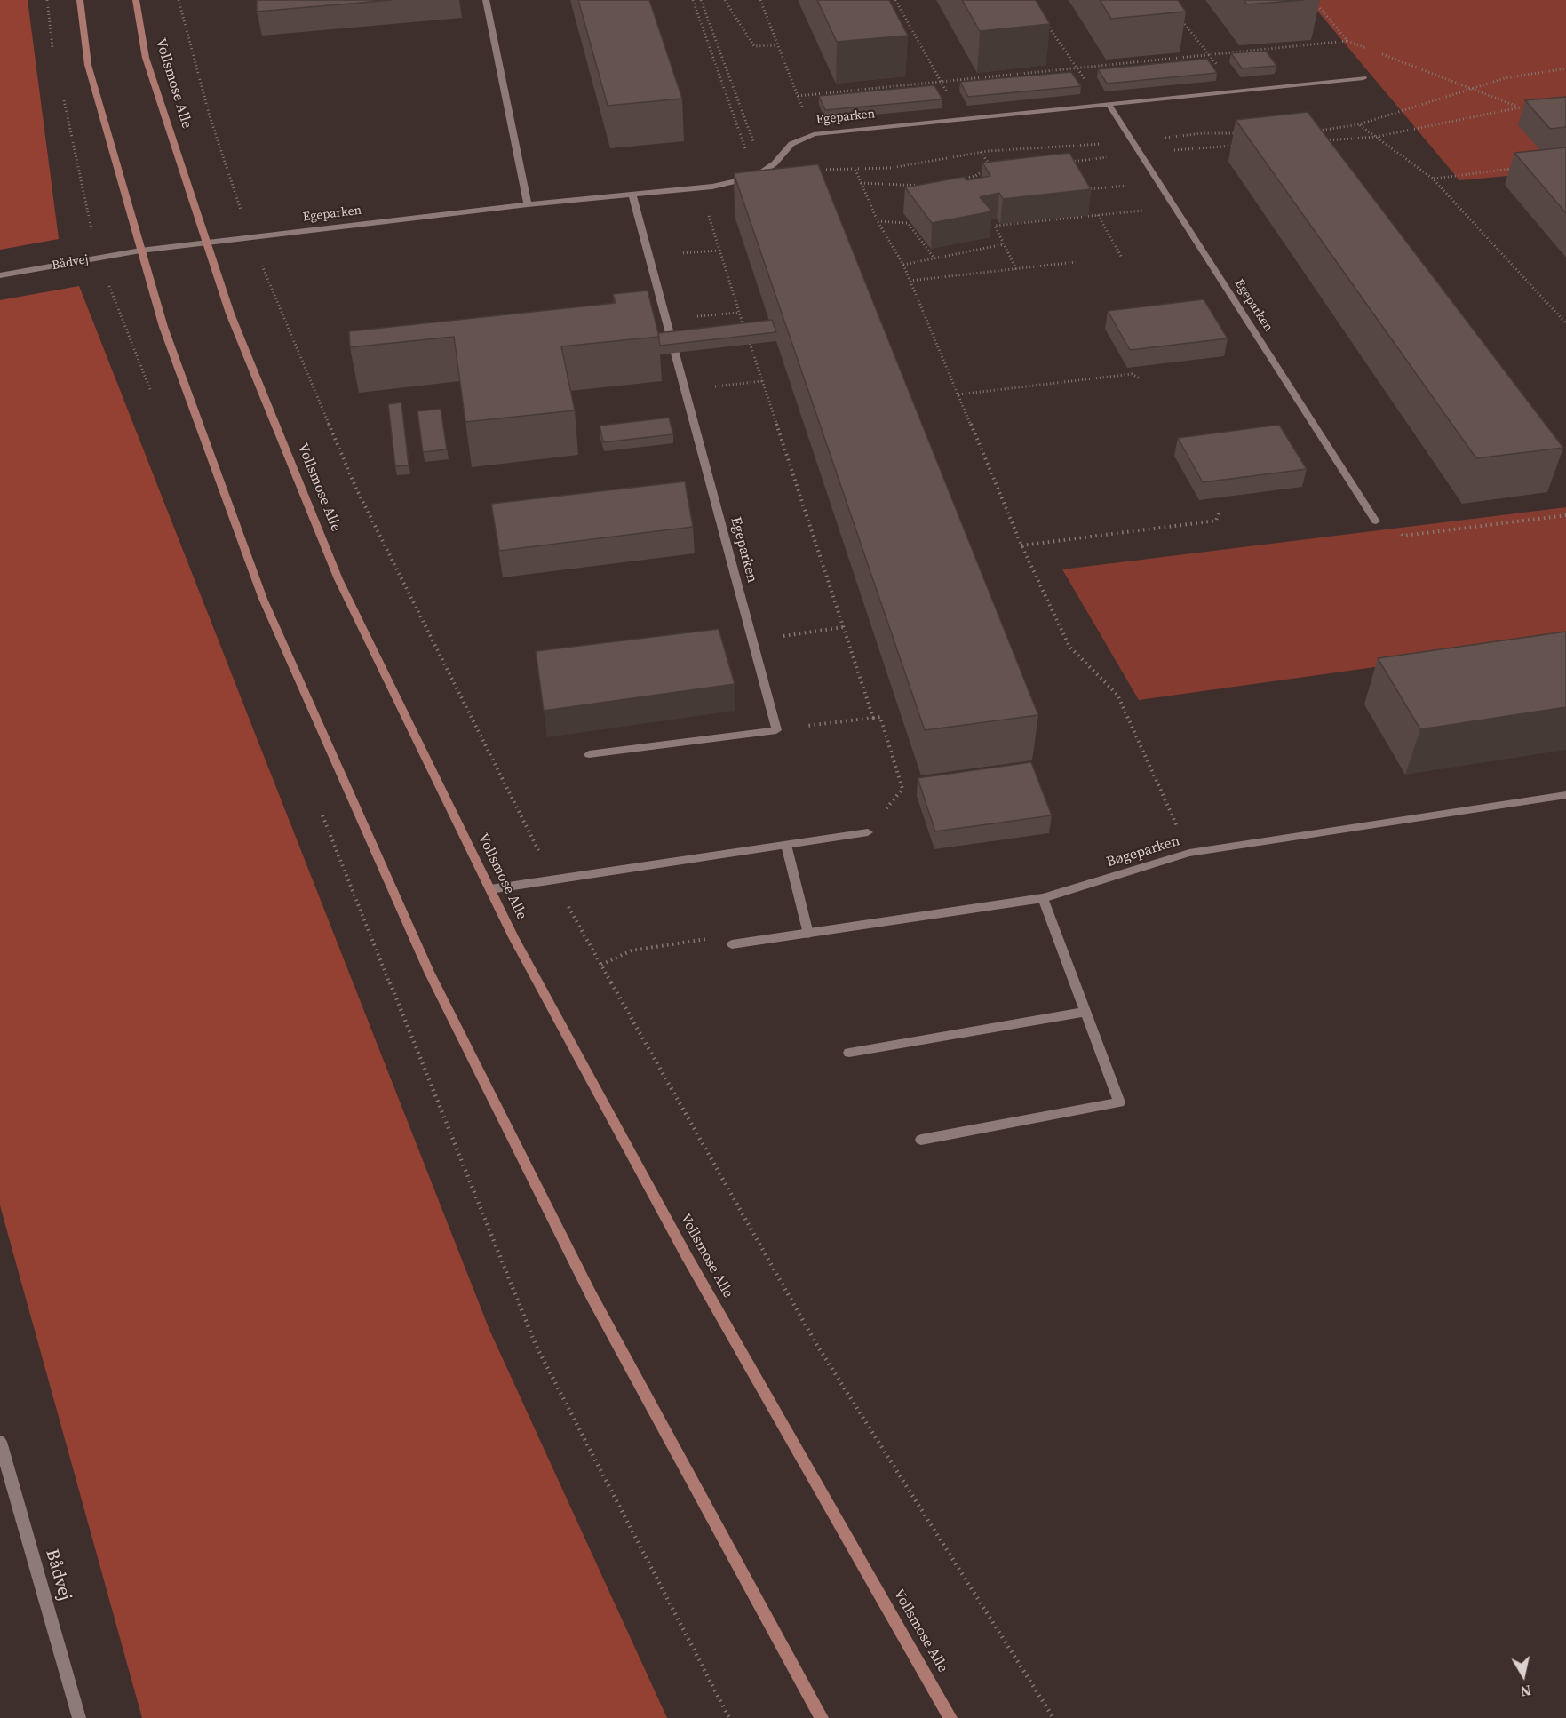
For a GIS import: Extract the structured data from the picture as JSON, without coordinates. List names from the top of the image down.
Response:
{
  "streets": {
    "street": [
      "Vollsmose Alle",
      "Egeparken",
      "Bådvej",
      "Bøgeparken"
    ]
  },
  "crossings": [
    ["Vollsmose Alle", "Egeparken"],
    ["Egeparken", "Bådvej"]
  ],
  "north": "bottom"
}
